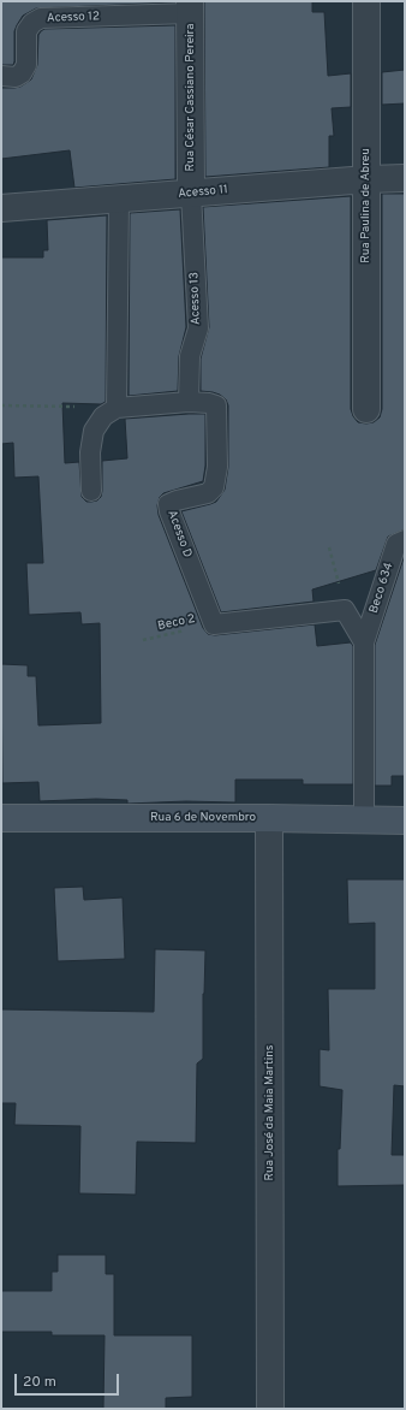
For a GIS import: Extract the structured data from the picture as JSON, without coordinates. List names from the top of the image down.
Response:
{
  "streets": {
    "street": [
      "Rua César Cassiano Pereira",
      "Acesso 11",
      "Rua Paulina de Abreu",
      "Rua 6 de Novembro",
      "Rua José da Maia Martins"
    ],
    "lane": [
      "Acesso 12",
      "Acesso 13",
      "Acesso D",
      "Beco 634"
    ],
    "path": ["Beco 2"]
  },
  "crossings": [
    ["Acesso 12", "Rua César Cassiano Pereira"],
    ["Rua César Cassiano Pereira", "Acesso 11"],
    ["Rua César Cassiano Pereira", "Acesso 13"],
    ["Acesso 11", "Rua Paulina de Abreu"],
    ["Acesso 11", "Acesso 13"],
    ["Acesso 13", "Acesso D"],
    ["Acesso D", "Beco 2"],
    ["Rua 6 de Novembro", "Rua José da Maia Martins"]
  ],
  "scale_bar": "20 m"
}
